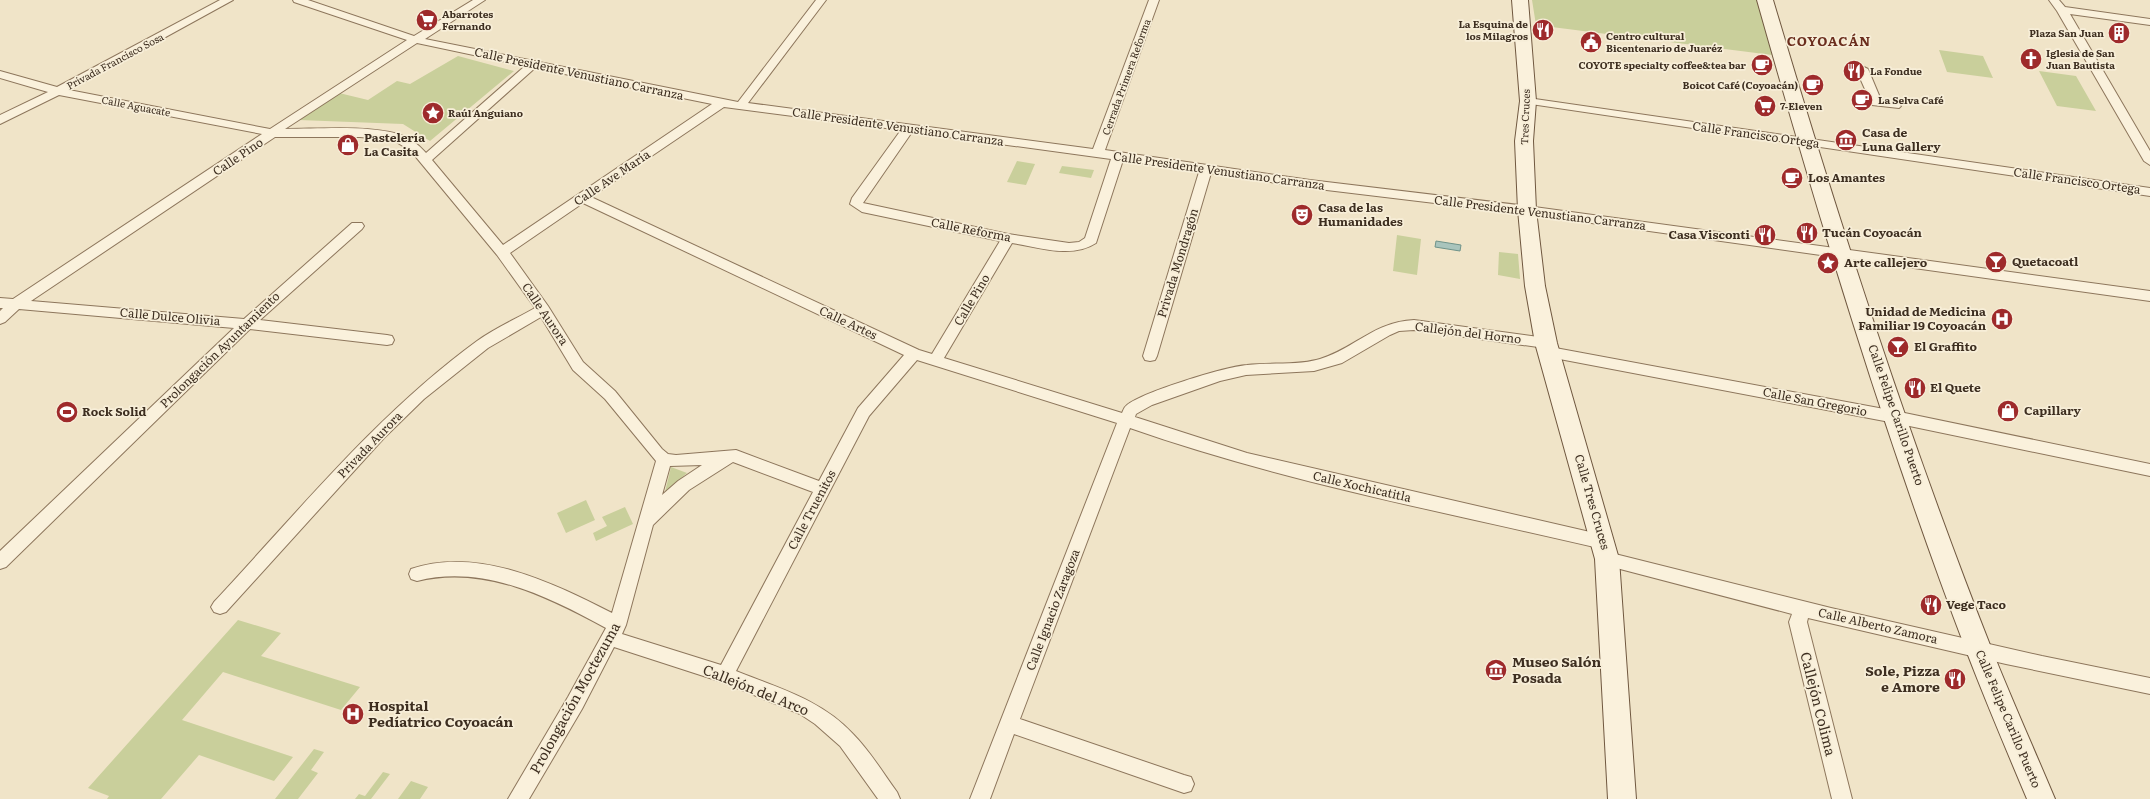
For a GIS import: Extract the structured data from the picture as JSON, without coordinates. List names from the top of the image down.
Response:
{
  "streets": {
    "street": [
      "Privada Francisco Sosa",
      "Calle Presidente Venustiano Carranza",
      "Cerrada Primera Reforma",
      "Calle Aguacate",
      "Tres Cruces",
      "Calle Francisco Ortega",
      "Calle Pino",
      "Calle Ave María",
      "Calle Reforma",
      "Privada Mondragón",
      "Calle Aurora",
      "Calle Dulce Olivia",
      "Calle Artes",
      "Callejón del Horno",
      "Prolongación Ayuntamiento",
      "Calle San Gregorio",
      "Calle Felipe Carillo Puerto",
      "Privada Aurora",
      "Calle Xochicatitla",
      "Calle Tres Cruces",
      "Calle Truenitos",
      "Calle Ignacio Zaragoza",
      "Calle Alberto Zamora",
      "Callejón del Arco",
      "Prolongación Moctezuma",
      "Callejón Colima"
    ]
  },
  "crossings": [
    ["Privada Francisco Sosa", "Calle Aguacate"],
    ["Calle Presidente Venustiano Carranza", "Cerrada Primera Reforma"],
    ["Calle Presidente Venustiano Carranza", "Tres Cruces"],
    ["Calle Presidente Venustiano Carranza", "Calle Pino"],
    ["Calle Presidente Venustiano Carranza", "Calle Ave María"],
    ["Calle Presidente Venustiano Carranza", "Calle Reforma"],
    ["Calle Presidente Venustiano Carranza", "Privada Mondragón"],
    ["Calle Presidente Venustiano Carranza", "Calle Felipe Carillo Puerto"],
    ["Calle Presidente Venustiano Carranza", "Calle Tres Cruces"],
    ["Calle Aguacate", "Calle Pino"],
    ["Calle Aguacate", "Calle Aurora"],
    ["Tres Cruces", "Calle Francisco Ortega"],
    ["Tres Cruces", "Calle Tres Cruces"],
    ["Calle Francisco Ortega", "Calle Felipe Carillo Puerto"],
    ["Calle Pino", "Calle Reforma"],
    ["Calle Pino", "Calle Aurora"],
    ["Calle Pino", "Calle Dulce Olivia"],
    ["Calle Pino", "Calle Artes"],
    ["Calle Ave María", "Calle Aurora"],
    ["Calle Ave María", "Calle Artes"],
    ["Calle Aurora", "Privada Aurora"],
    ["Calle Aurora", "Prolongación Moctezuma"],
    ["Calle Dulce Olivia", "Prolongación Ayuntamiento"],
    ["Calle Artes", "Callejón del Horno"],
    ["Calle Artes", "Calle Xochicatitla"],
    ["Calle Artes", "Calle Truenitos"],
    ["Calle Artes", "Calle Ignacio Zaragoza"],
    ["Callejón del Horno", "Calle San Gregorio"],
    ["Callejón del Horno", "Calle Xochicatitla"],
    ["Callejón del Horno", "Calle Tres Cruces"],
    ["Callejón del Horno", "Calle Ignacio Zaragoza"],
    ["Calle San Gregorio", "Calle Felipe Carillo Puerto"],
    ["Calle San Gregorio", "Calle Tres Cruces"],
    ["Calle Felipe Carillo Puerto", "Calle Alberto Zamora"],
    ["Calle Xochicatitla", "Calle Tres Cruces"],
    ["Calle Xochicatitla", "Calle Ignacio Zaragoza"],
    ["Calle Xochicatitla", "Calle Alberto Zamora"],
    ["Calle Tres Cruces", "Calle Alberto Zamora"],
    ["Calle Truenitos", "Callejón del Arco"],
    ["Calle Alberto Zamora", "Callejón Colima"],
    ["Callejón del Arco", "Prolongación Moctezuma"]
  ],
  "districts": ["COYOACÁN"],
  "places": {
    "supermarket": ["Abarrotes Fernando", "7-Eleven"],
    "restaurant": [
      "La Esquina de los Milagros",
      "La Fondue",
      "Tucán Coyoacán",
      "Casa Visconti",
      "El Quete",
      "Vege Taco",
      "Sole, Pizza e Amore"
    ],
    "building": ["Plaza San Juan"],
    "public building": ["Centro cultural Bicentenario de Juaréz"],
    "church": ["Iglesia de San Juan Bautista"],
    "cafe": [
      "COYOTE specialty coffee&tea bar",
      "Boicot Café (Coyoacán)",
      "La Selva Café",
      "Los Amantes"
    ],
    "place": ["Raúl Anguiano", "Arte callejero"],
    "museum": ["Casa de Luna Gallery", "Museo Salón Posada"],
    "shop": ["Pastelería La Casita", "Capillary"],
    "theatre": ["Casa de las Humanidades"],
    "bar": ["Quetacoatl", "El Graffito"],
    "hospital": ["Unidad de Medicina Familiar 19 Coyoacán", "Hospital Pedíatrico Coyoacán"],
    "sports": ["Rock Solid"]
  }
}
